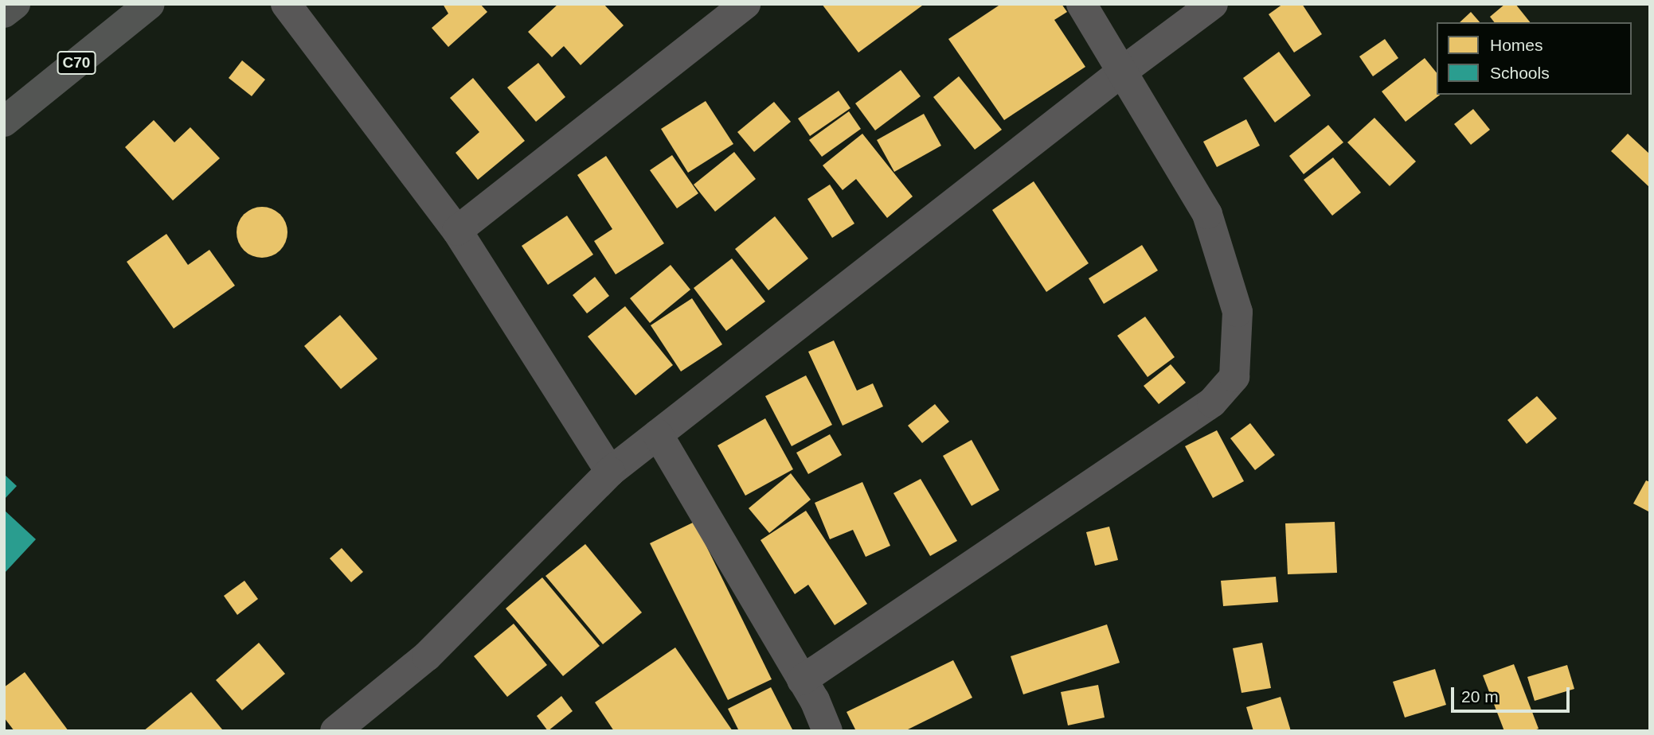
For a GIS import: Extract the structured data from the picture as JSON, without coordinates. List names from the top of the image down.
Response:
{
  "streets": {
    "highway": ["C70"]
  },
  "legend": ["Homes", "Schools"],
  "scale_bar": "20 m"
}
